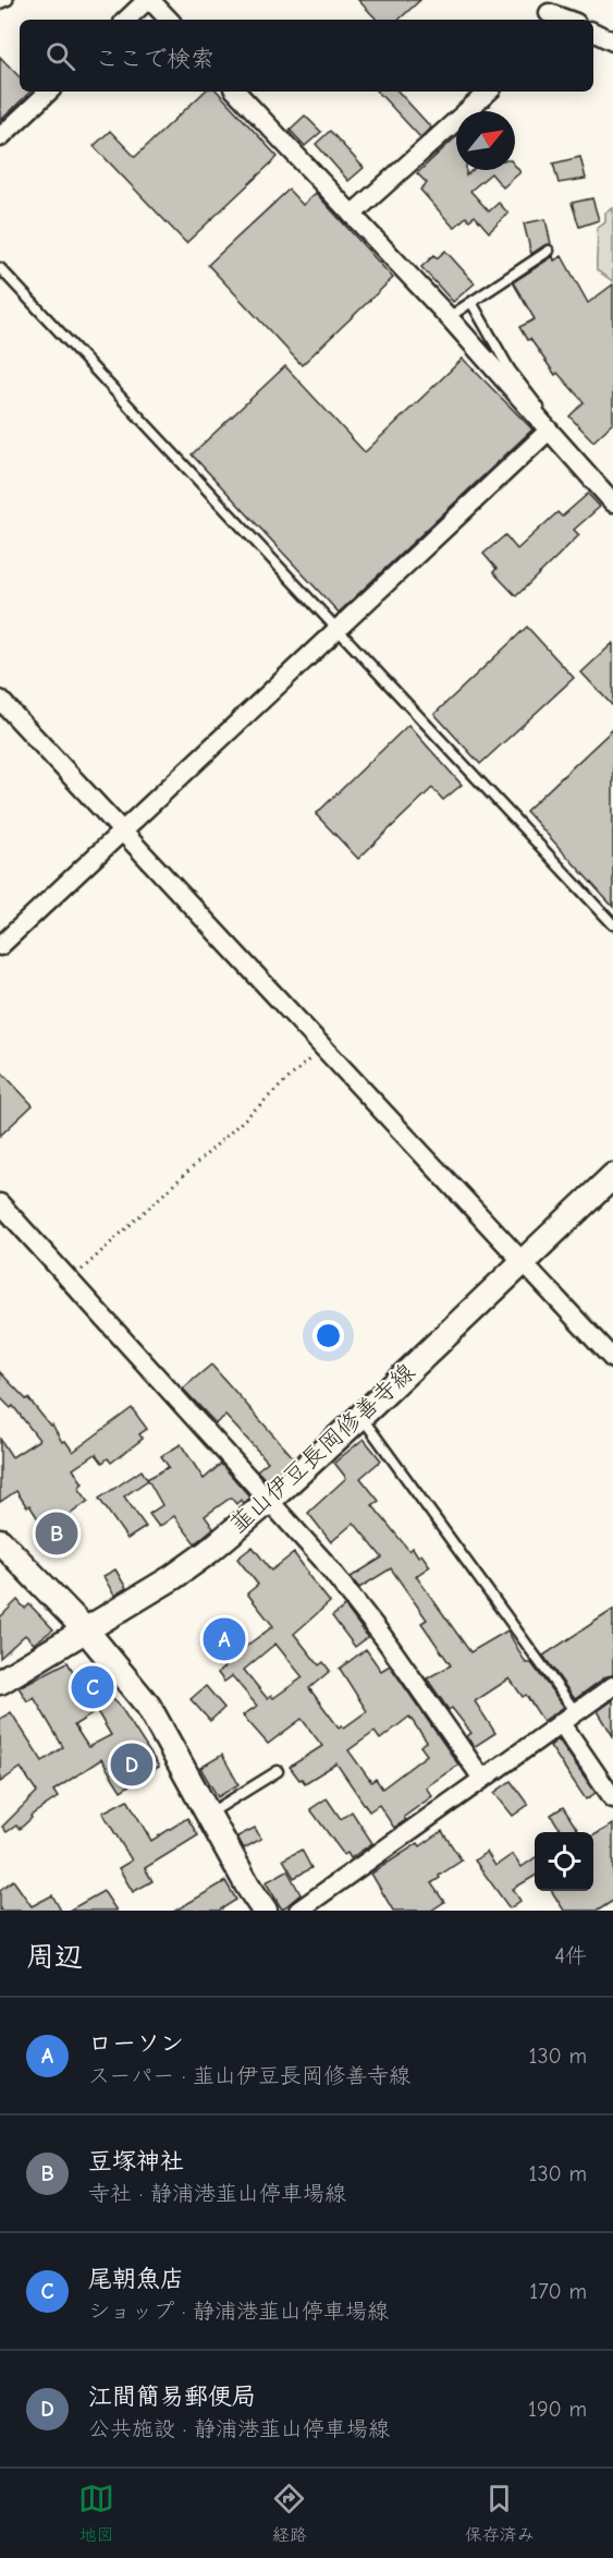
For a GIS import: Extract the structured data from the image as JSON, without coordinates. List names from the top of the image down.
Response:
{
  "streets": {
    "main road": ["韮山伊豆長岡修善寺線"]
  },
  "north": "top right",
  "page": {
    "search": "ここで検索",
    "pins": [
      "B",
      "A",
      "C",
      "D"
    ],
    "heading": ["周辺", "4件"],
    "list": [
      {
        "mark": "A",
        "name": "ローソン",
        "note": "スーパー · 韮山伊豆長岡修善寺線",
        "value": "130 m"
      },
      {
        "mark": "B",
        "name": "豆塚神社",
        "note": "寺社 · 静浦港韮山停車場線",
        "value": "130 m"
      },
      {
        "mark": "C",
        "name": "尾朝魚店",
        "note": "ショップ · 静浦港韮山停車場線",
        "value": "170 m"
      },
      {
        "mark": "D",
        "name": "江間簡易郵便局",
        "note": "公共施設 · 静浦港韮山停車場線",
        "value": "190 m"
      }
    ],
    "nav": ["地図", "経路", "保存済み"]
  }
}
